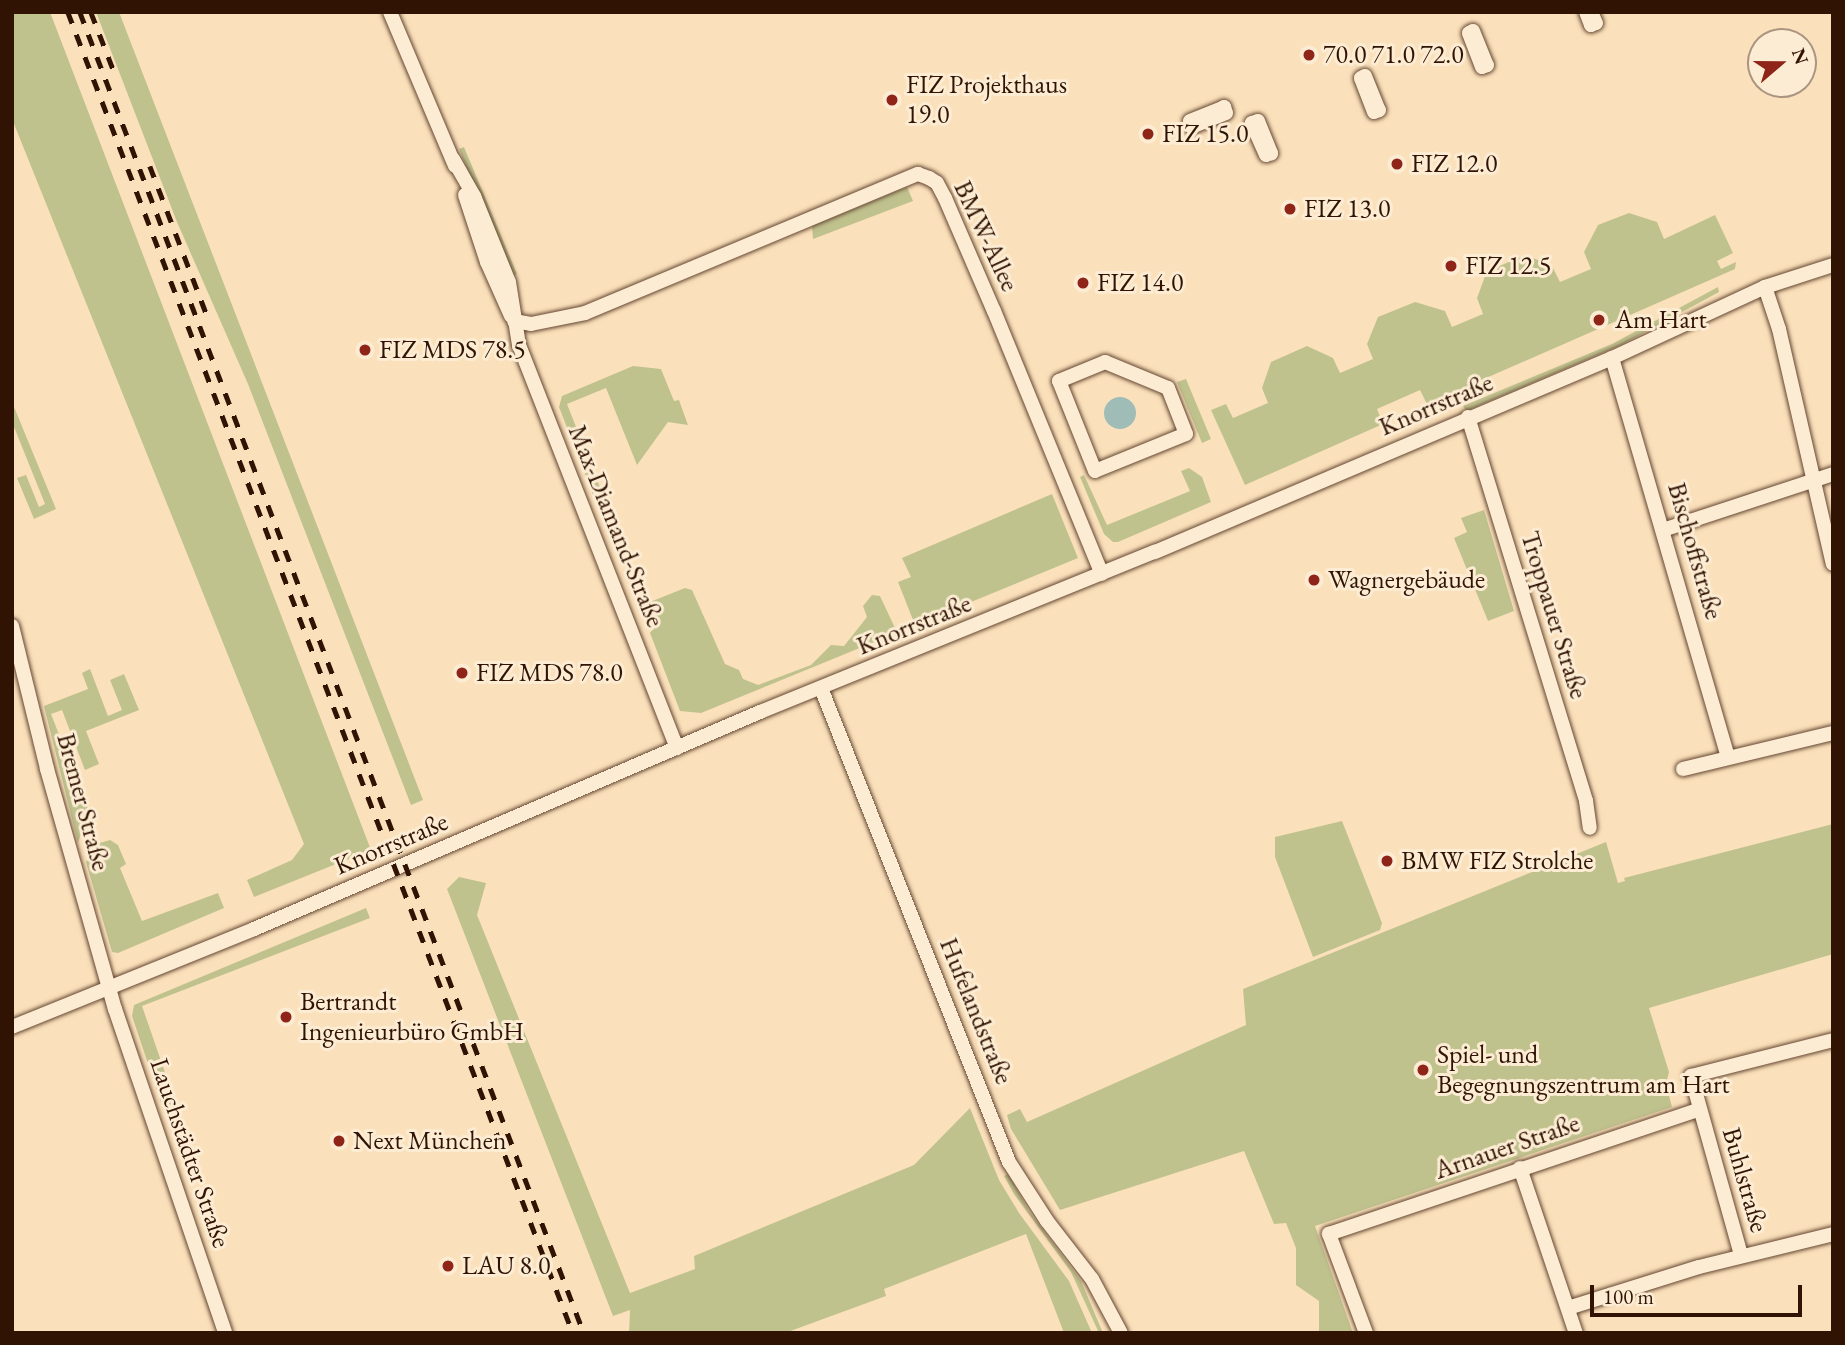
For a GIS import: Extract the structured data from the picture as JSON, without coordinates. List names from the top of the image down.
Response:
{
  "streets": {
    "street": [
      "BMW-Allee",
      "Knorrstraße",
      "Max-Diamand-Straße",
      "Bischoffstraße",
      "Troppauer Straße",
      "Bremer Straße",
      "Hufelandstraße",
      "Arnauer Straße",
      "Lauchstädter Straße",
      "Buhlstraße"
    ]
  },
  "crossings": [
    ["BMW-Allee", "Knorrstraße"],
    ["BMW-Allee", "Max-Diamand-Straße"],
    ["Knorrstraße", "Max-Diamand-Straße"],
    ["Knorrstraße", "Bischoffstraße"],
    ["Knorrstraße", "Troppauer Straße"],
    ["Knorrstraße", "Bremer Straße"],
    ["Knorrstraße", "Hufelandstraße"],
    ["Knorrstraße", "Lauchstädter Straße"],
    ["Bremer Straße", "Lauchstädter Straße"],
    ["Arnauer Straße", "Buhlstraße"]
  ],
  "places": [
    "70.0 71.0 72.0",
    "FIZ Projekthaus 19.0",
    "FIZ 15.0",
    "FIZ 12.0",
    "FIZ 13.0",
    "FIZ 12.5",
    "FIZ 14.0",
    "Am Hart",
    "FIZ MDS 78.5",
    "Wagnergebäude",
    "FIZ MDS 78.0",
    "BMW FIZ Strolche",
    "Bertrandt Ingenieurbüro GmbH",
    "Spiel- und Begegnungszentrum am Hart",
    "Next München",
    "LAU 8.0"
  ],
  "scale_bar": "100 m",
  "north": "right"
}
